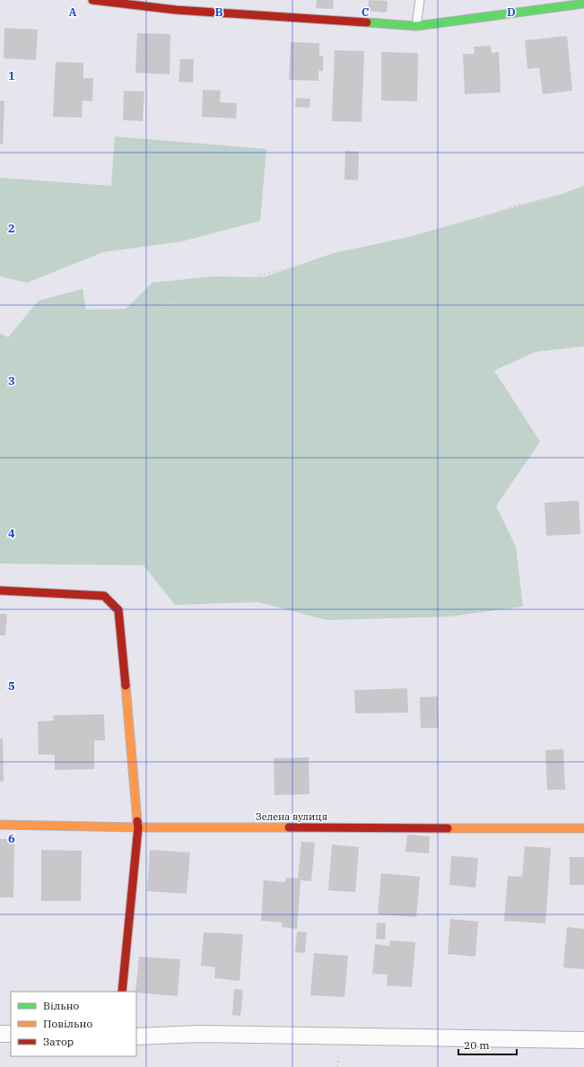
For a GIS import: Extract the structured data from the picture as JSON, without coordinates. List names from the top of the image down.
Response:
{
  "streets": {
    "street": ["Зелена вулиця"]
  },
  "legend": ["Вільно", "Повільно", "Затор"],
  "scale_bar": "20 m",
  "grid": {
    "columns": [
      "A",
      "B",
      "C",
      "D"
    ],
    "rows": [
      "1",
      "2",
      "3",
      "4",
      "5",
      "6"
    ]
  }
}
